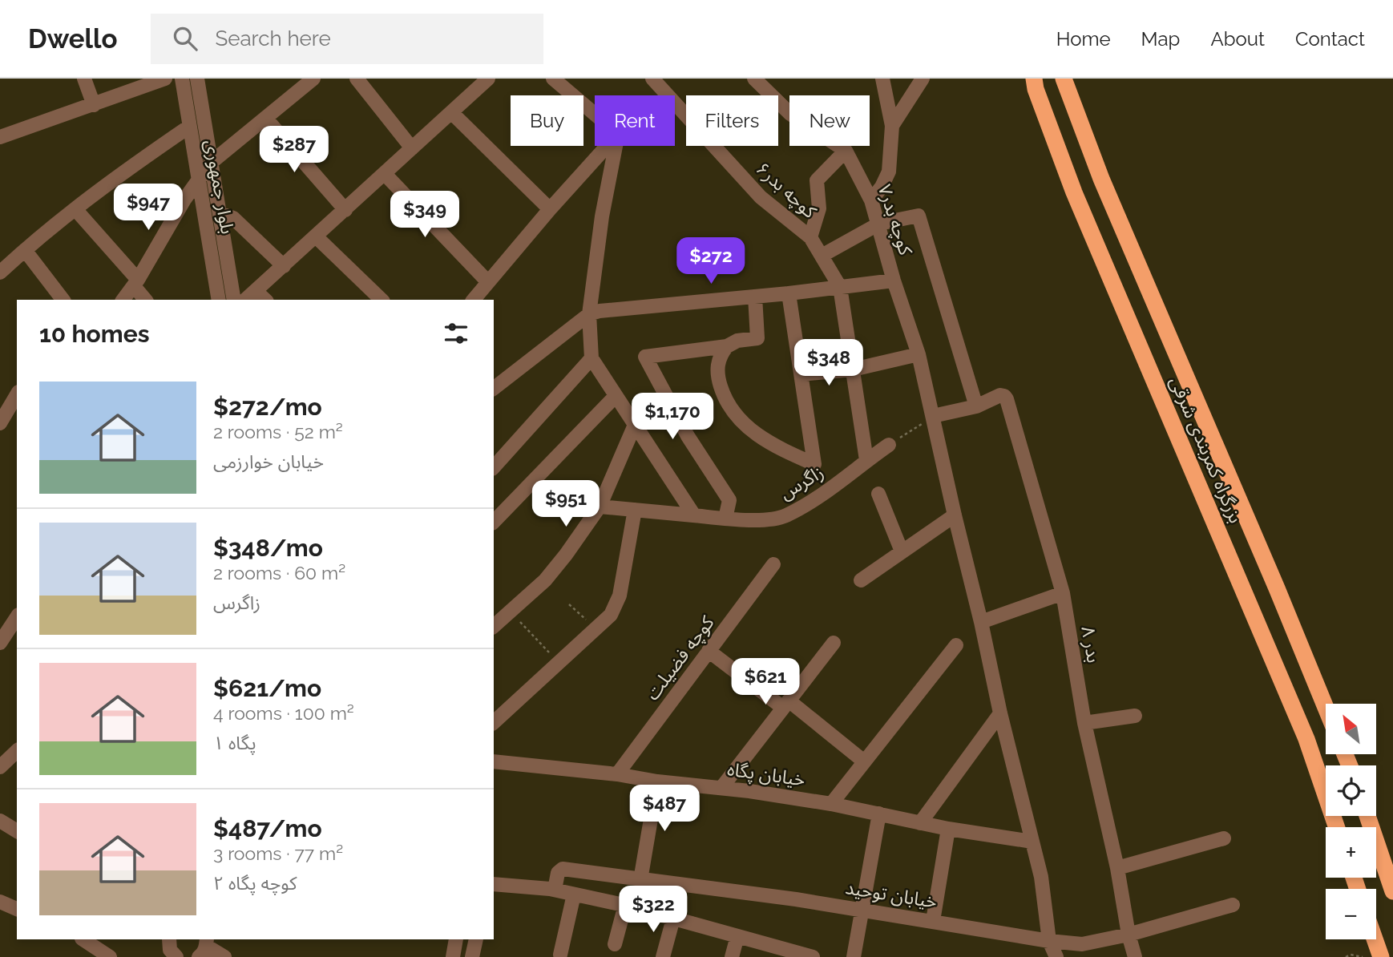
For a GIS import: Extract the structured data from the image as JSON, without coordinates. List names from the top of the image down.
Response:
{
  "streets": {
    "highway": ["بزرگراه کمربندی شرقی"],
    "street": [
      "بلوار جمهوری",
      "کوچه بدر۶",
      "کوچه بدر۷",
      "زاگرس",
      "بدر ۸",
      "کوچه فضیلت",
      "خیابان پگاه",
      "خیابان توحید"
    ]
  },
  "crossings": [
    ["کوچه بدر۷", "خیابان پگاه"],
    ["کوچه بدر۷", "خیابان توحید"],
    ["بدر ۸", "خیابان توحید"],
    ["کوچه فضیلت", "خیابان پگاه"]
  ],
  "north": "top left",
  "page": {
    "header": "Dwello",
    "search": "Search here",
    "nav": [
      "Home",
      "Map",
      "About",
      "Contact"
    ],
    "chip": [
      "Buy",
      "Rent",
      "Filters",
      "New"
    ],
    "price": [
      "$287",
      "$947",
      "$349",
      "$272",
      "$348",
      "$1,170",
      "$951",
      "$621",
      "$487",
      "$322"
    ],
    "heading": "10 homes",
    "list": [
      {
        "name": "$272/mo",
        "note": "2 rooms · 52 m² · خیابان خوارزمی"
      },
      {
        "name": "$348/mo",
        "note": "2 rooms · 60 m² · زاگرس"
      },
      {
        "name": "$621/mo",
        "note": "4 rooms · 100 m² · پگاه ۱"
      },
      {
        "name": "$487/mo",
        "note": "3 rooms · 77 m² · کوچه پگاه ۲"
      }
    ],
    "map_buttons": ["+", "−"]
  }
}
